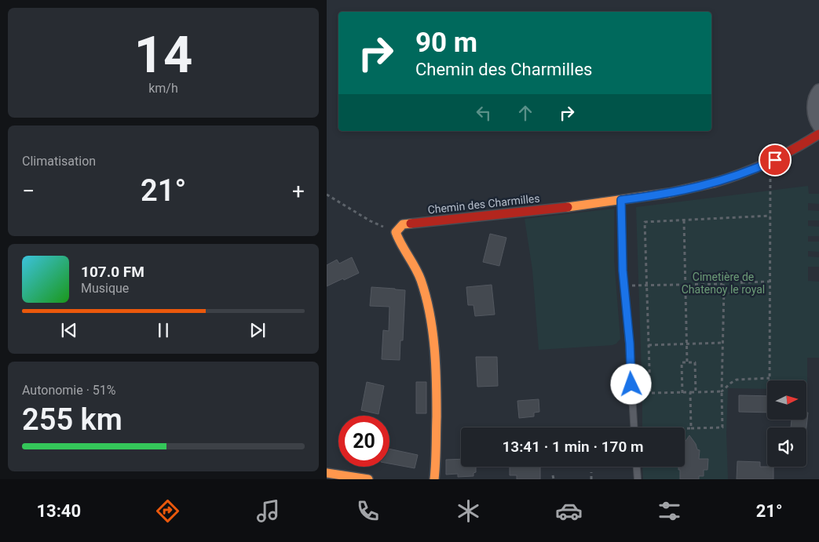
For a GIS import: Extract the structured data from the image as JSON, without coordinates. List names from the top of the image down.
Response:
{
  "streets": {
    "street": ["Chemin des Charmilles"]
  },
  "parks": ["Cimetière de Chatenoy le royal"],
  "north": "right",
  "page": {
    "tile": [
      ["14", "km/h"],
      "Climatisation",
      ["Autonomie · 51%", "255 km"]
    ],
    "turn": ["90 m", "Chemin des Charmilles"],
    "heat": ["−", "21°", "+"],
    "song": ["107.0 FM", "Musique"],
    "limit": "20",
    "trip": "13:41 · 1 min · 170 m",
    "tabs": ["13:40", "21°"]
  }
}
